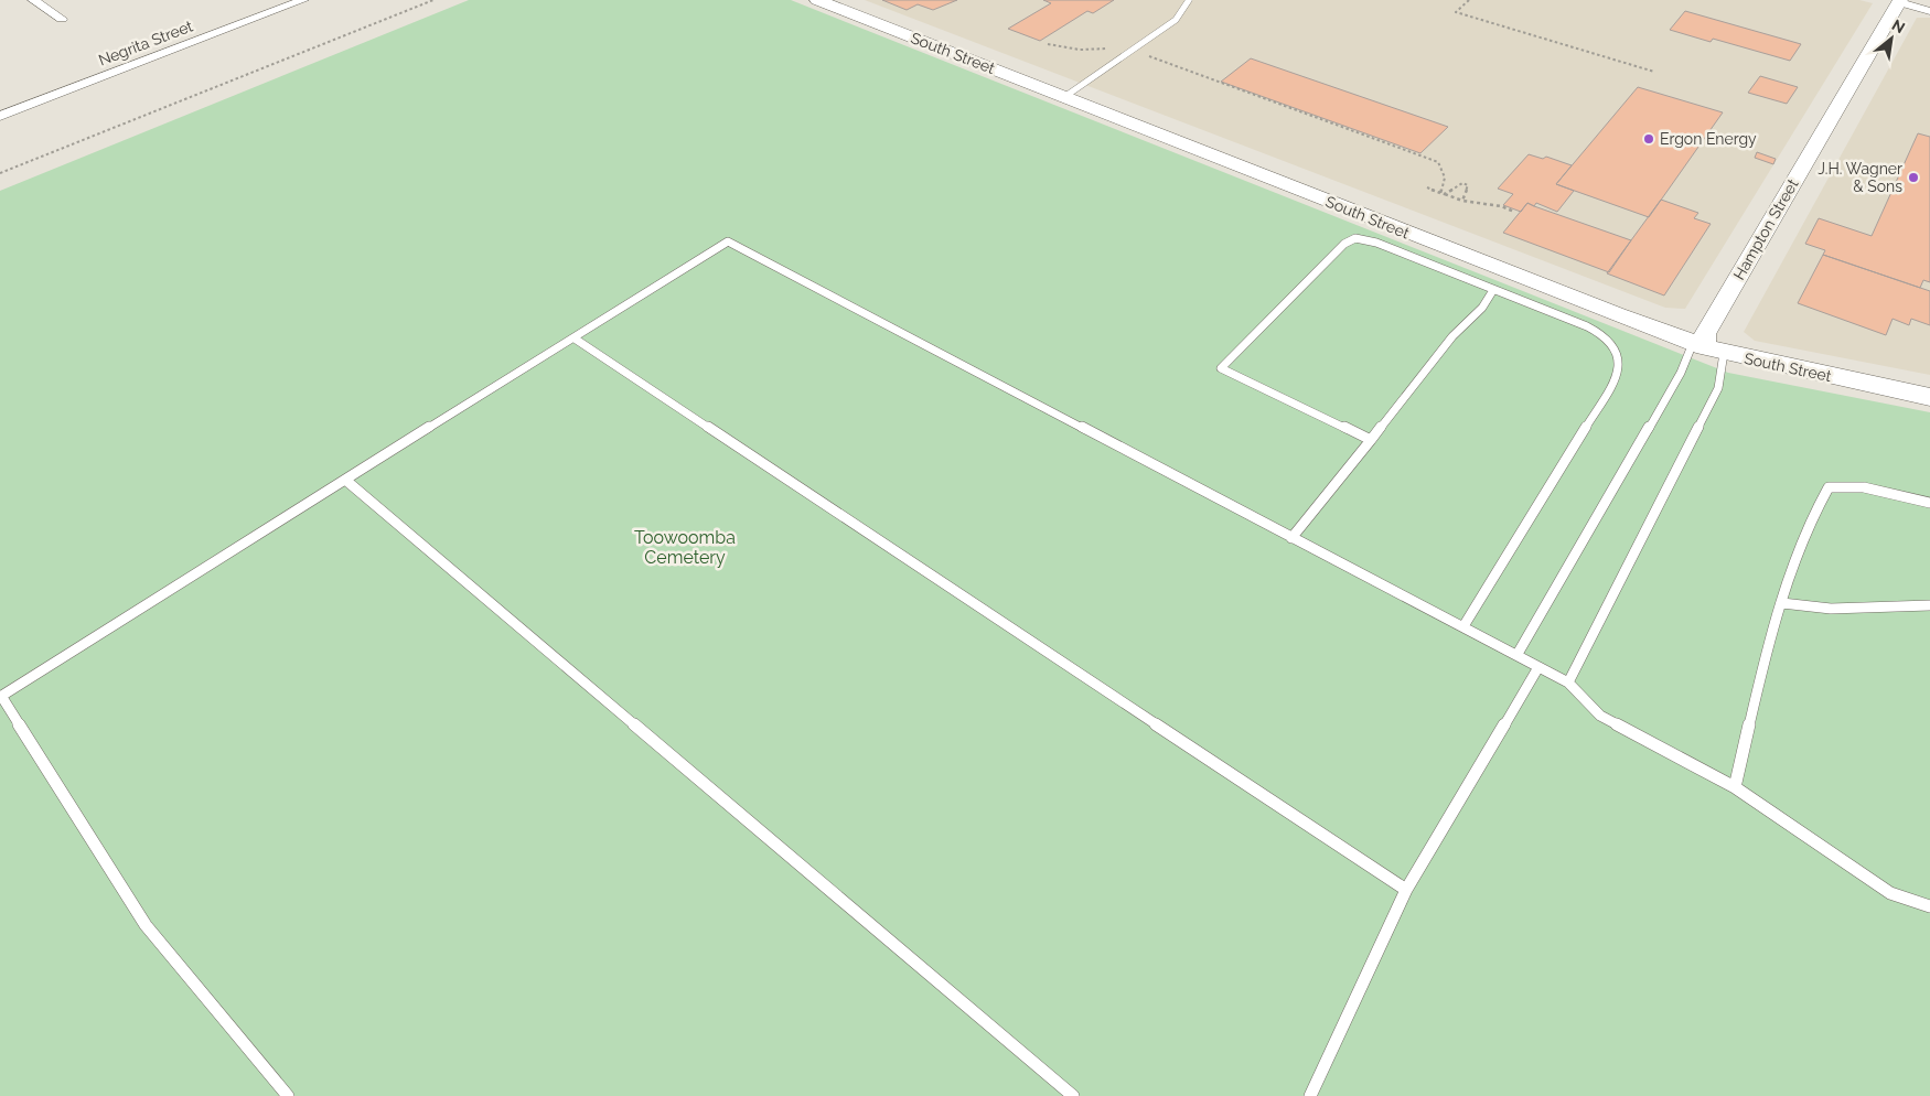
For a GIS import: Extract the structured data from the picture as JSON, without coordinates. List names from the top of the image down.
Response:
{
  "streets": {
    "street": ["Negrita Street", "South Street", "Hampton Street"]
  },
  "crossings": [
    ["South Street", "Hampton Street"]
  ],
  "parks": ["Toowoomba Cemetery"],
  "places": ["Ergon Energy", "J.H. Wagner & Sons"],
  "north": "top right"
}
